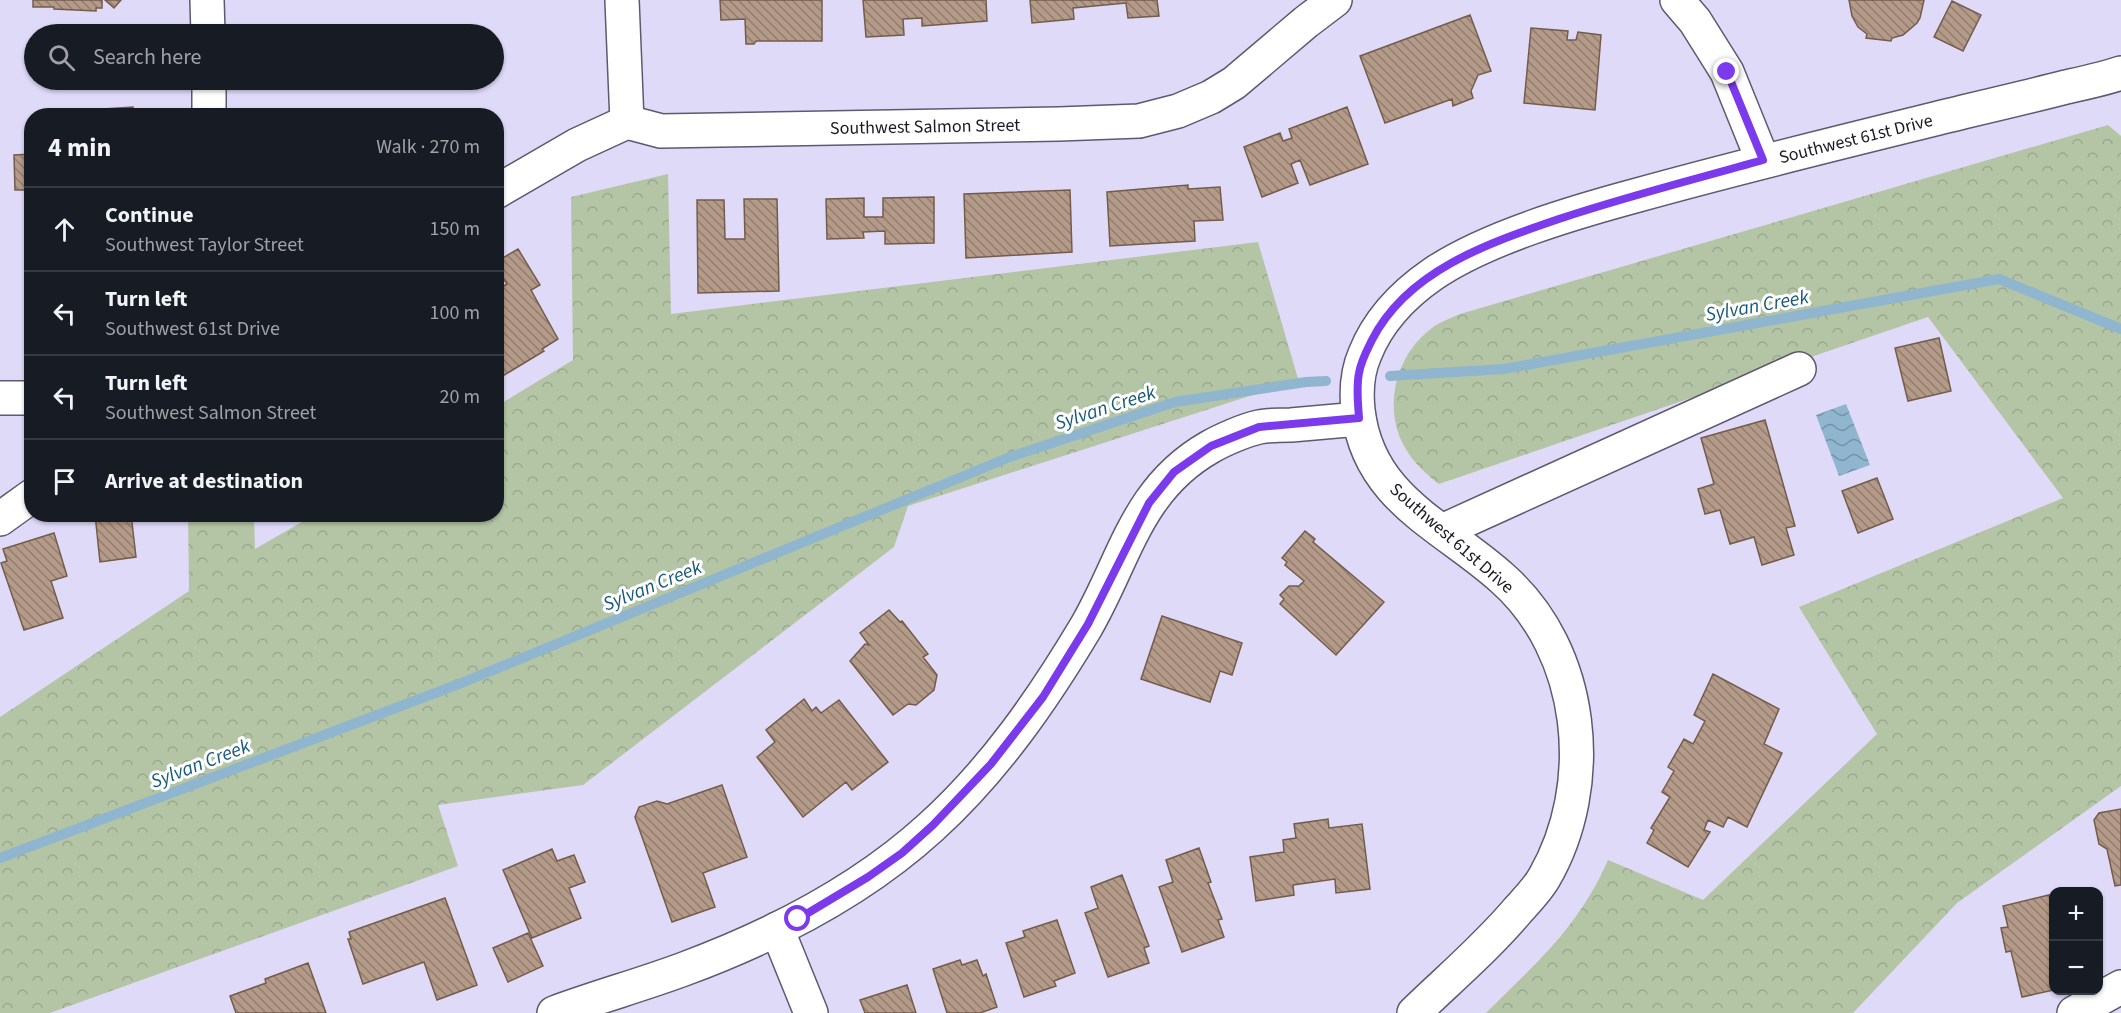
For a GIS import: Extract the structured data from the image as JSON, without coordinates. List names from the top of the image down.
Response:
{
  "streets": {
    "street": ["Southwest Salmon Street", "Southwest 61st Drive"]
  },
  "water": ["Sylvan Creek"],
  "page": {
    "search": "Search here",
    "heading": ["4 min", "Walk · 270 m"],
    "list": [
      ["Continue", "Southwest Taylor Street", "150 m"],
      ["Turn left", "Southwest 61st Drive", "100 m"],
      ["Turn left", "Southwest Salmon Street", "20 m"],
      "Arrive at destination"
    ],
    "map_buttons": ["+", "−"]
  }
}
